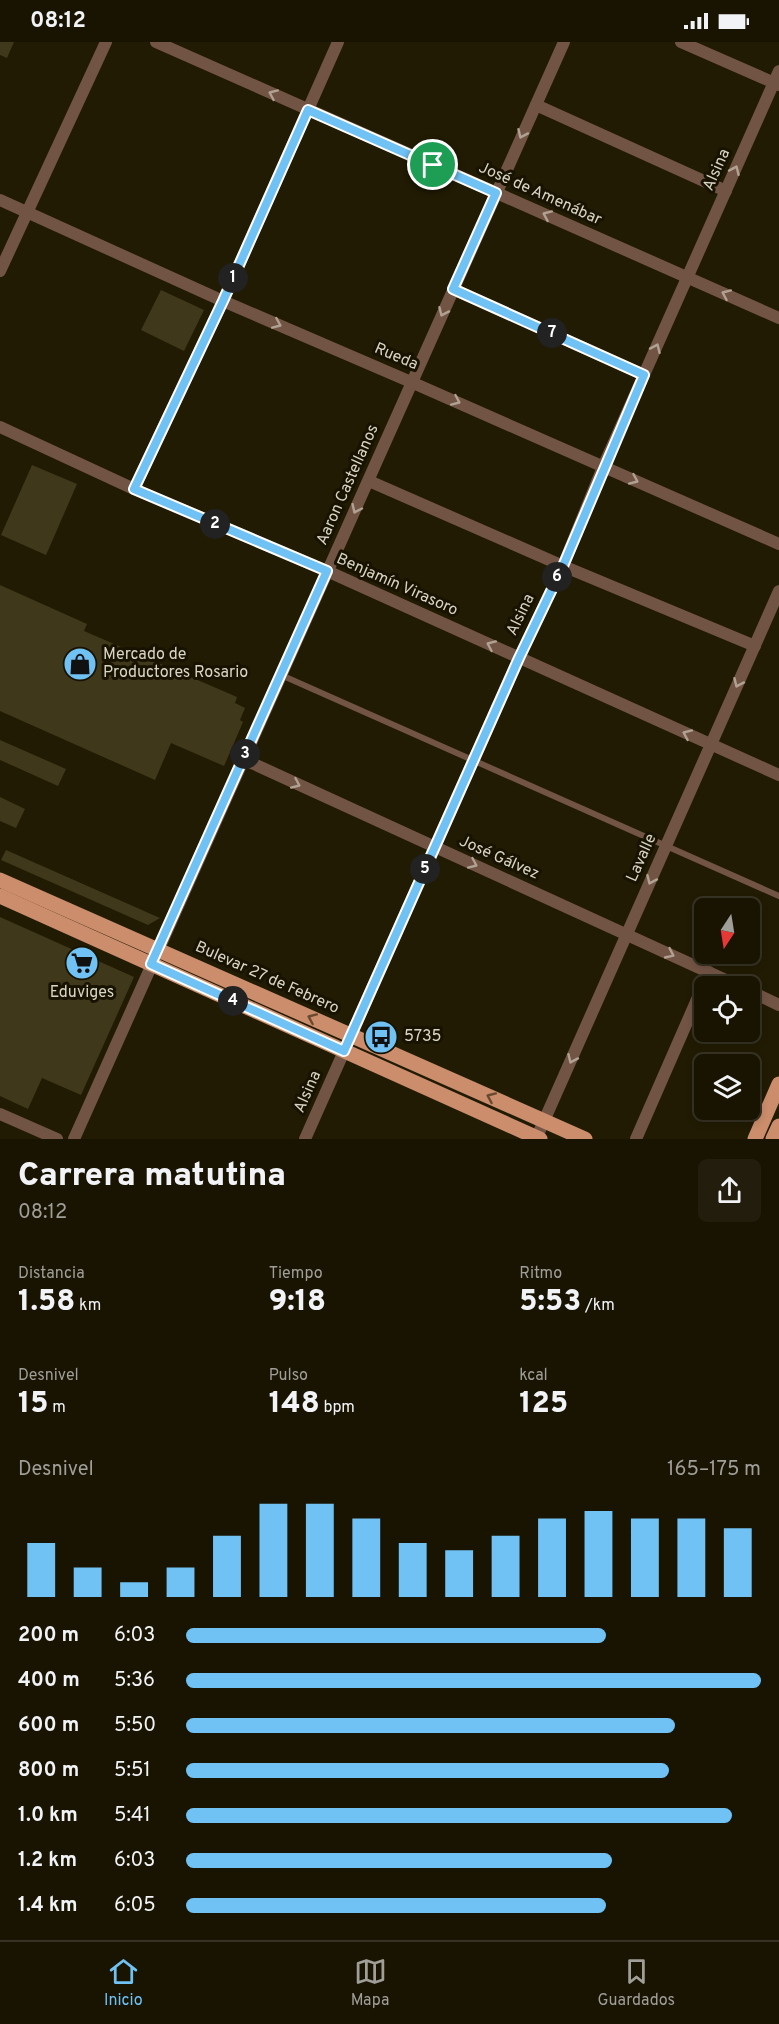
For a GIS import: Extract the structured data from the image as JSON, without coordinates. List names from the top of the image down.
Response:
{
  "streets": {
    "main road": ["Bulevar 27 de Febrero"],
    "street": [
      "Alsina",
      "José de Amenábar",
      "Rueda",
      "Aaron Castellanos",
      "Benjamín Virasoro",
      "José Gálvez",
      "Lavalle"
    ]
  },
  "crossings": [
    ["Alsina", "José de Amenábar"],
    ["Alsina", "Rueda"],
    ["Alsina", "Benjamín Virasoro"],
    ["Alsina", "José Gálvez"],
    ["Alsina", "Bulevar 27 de Febrero"],
    ["José de Amenábar", "Aaron Castellanos"],
    ["Rueda", "Aaron Castellanos"],
    ["Aaron Castellanos", "Benjamín Virasoro"],
    ["Aaron Castellanos", "José Gálvez"],
    ["Aaron Castellanos", "Bulevar 27 de Febrero"],
    ["Benjamín Virasoro", "Lavalle"],
    ["José Gálvez", "Lavalle"],
    ["Lavalle", "Bulevar 27 de Febrero"]
  ],
  "one_way": ["José Gálvez"],
  "places": {
    "shop": ["Mercado de Productores Rosario"],
    "supermarket": ["Eduviges"],
    "bus stop": ["5735"]
  },
  "north": "bottom",
  "page": {
    "status": "08:12",
    "pins": [
      "1",
      "7",
      "2",
      "6",
      "3",
      "5",
      "4"
    ],
    "heading": ["Carrera matutina", "08:12"],
    "stats": [
      ["Distancia", "1.58 km"],
      ["Tiempo", "9:18"],
      ["Ritmo", "5:53 /km"],
      ["Desnivel", "15 m"],
      ["Pulso", "148 bpm"],
      ["kcal", "125"]
    ],
    "chart": ["Desnivel", "165–175 m"],
    "list": [
      {
        "name": "200 m",
        "note": "6:03"
      },
      {
        "name": "400 m",
        "note": "5:36"
      },
      {
        "name": "600 m",
        "note": "5:50"
      },
      {
        "name": "800 m",
        "note": "5:51"
      },
      {
        "name": "1.0 km",
        "note": "5:41"
      },
      {
        "name": "1.2 km",
        "note": "6:03"
      },
      {
        "name": "1.4 km",
        "note": "6:05"
      }
    ],
    "tabs": ["Inicio", "Mapa", "Guardados"]
  }
}
